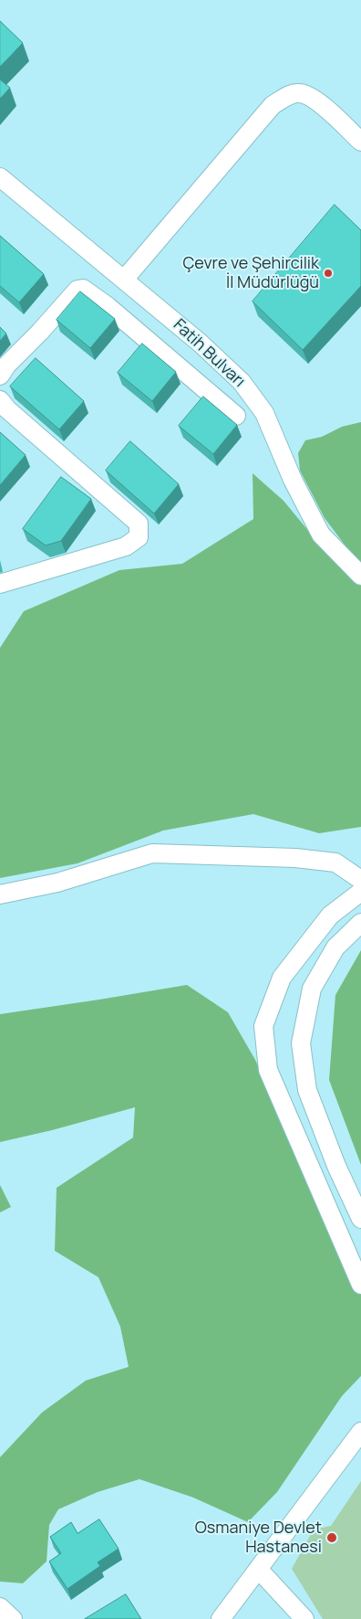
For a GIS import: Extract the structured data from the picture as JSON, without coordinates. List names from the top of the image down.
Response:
{
  "streets": {
    "street": ["Fatih Bulvarı"]
  },
  "places": ["Çevre ve Şehircilik İl Müdürlüğü", "Osmaniye Devlet Hastanesi"]
}
